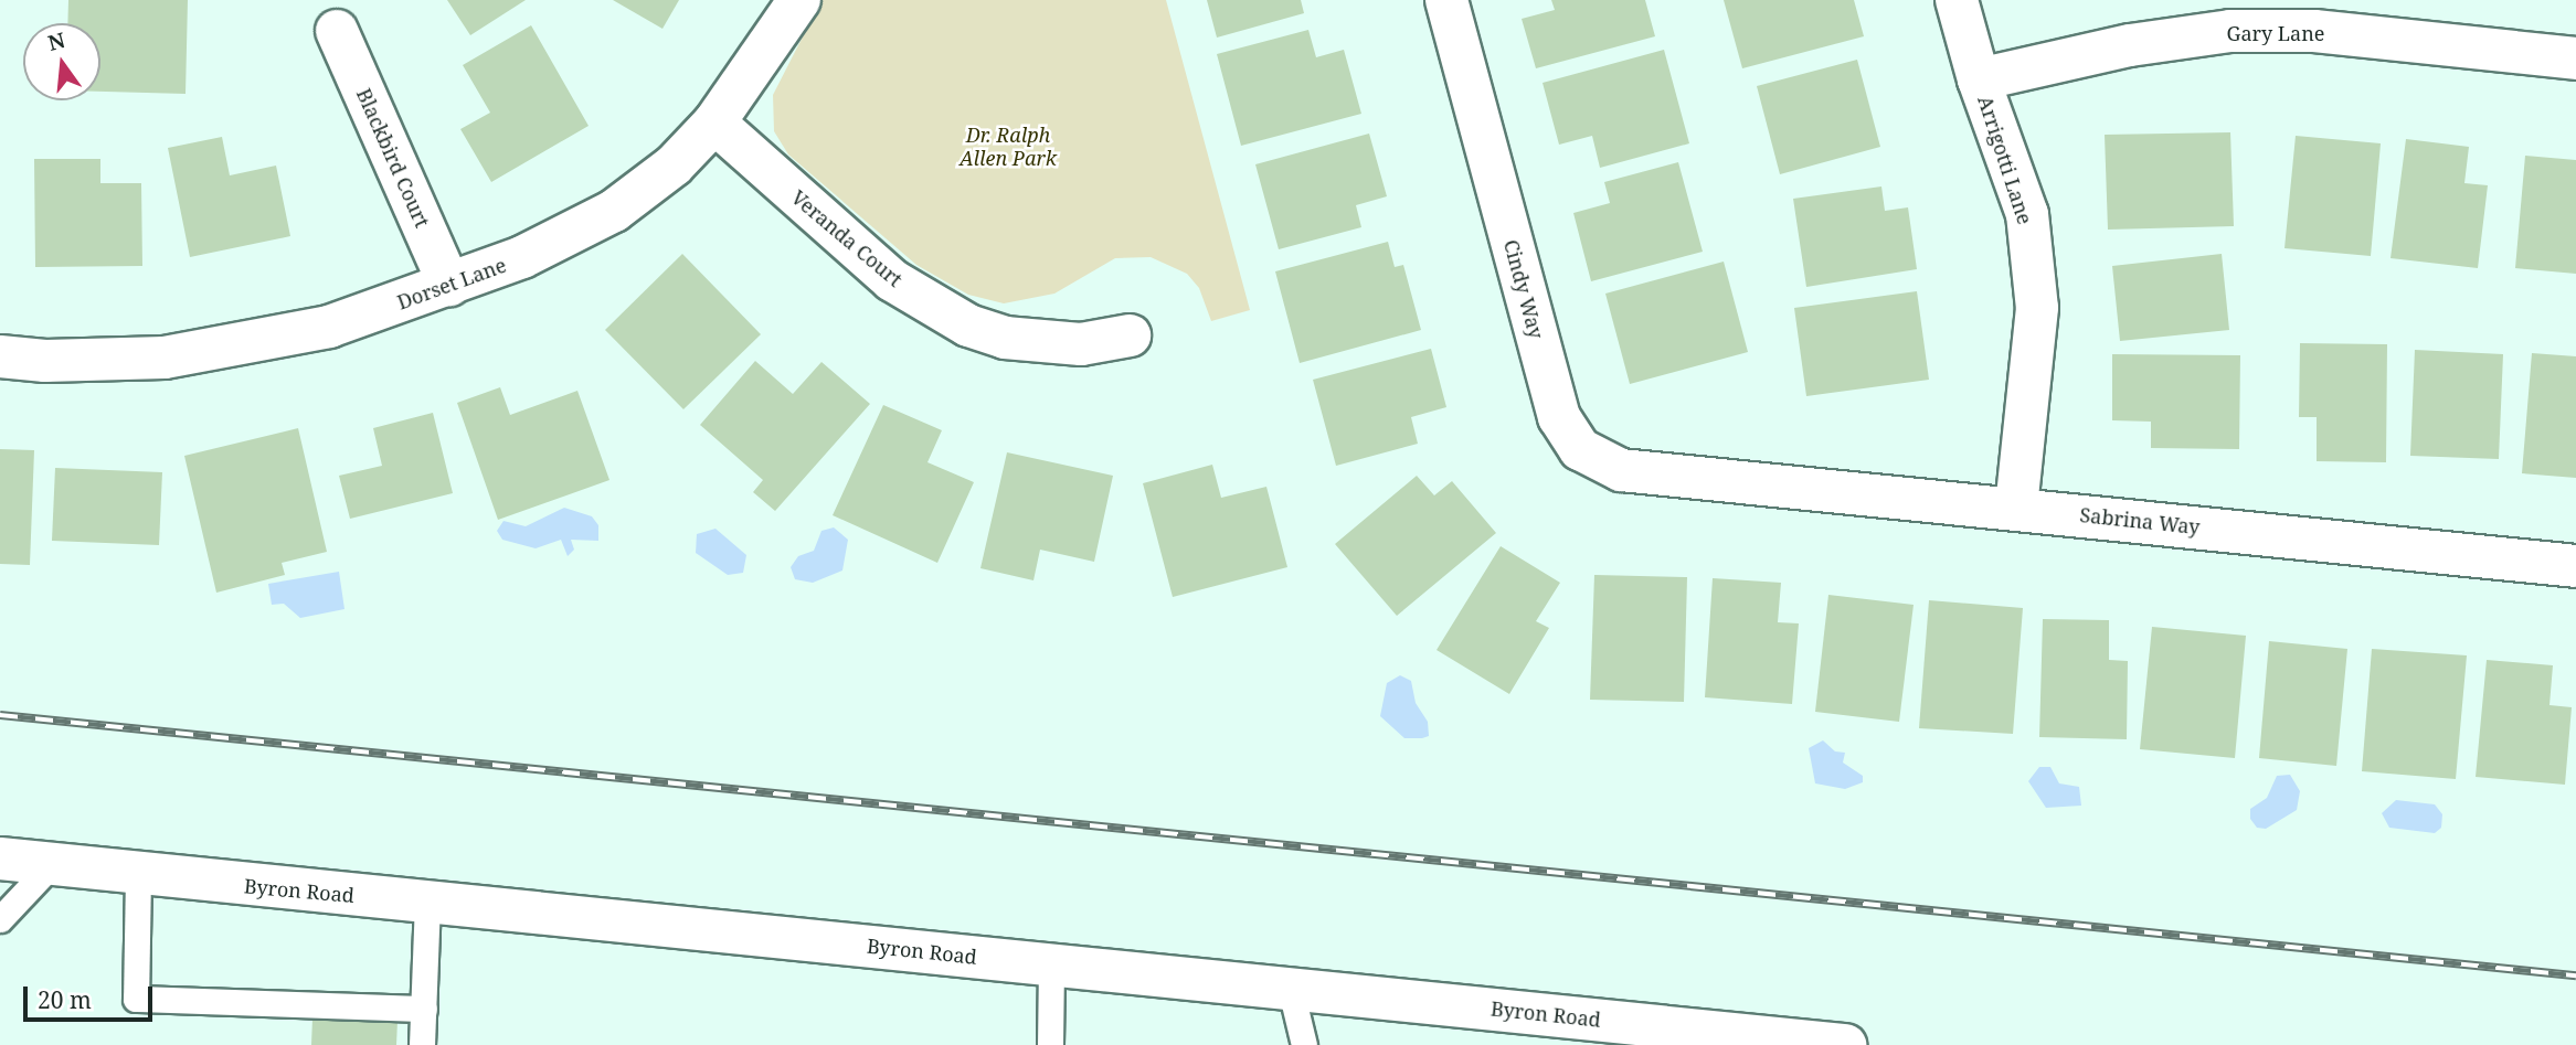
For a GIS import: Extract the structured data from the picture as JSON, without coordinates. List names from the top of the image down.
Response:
{
  "streets": {
    "street": [
      "Gary Lane",
      "Blackbird Court",
      "Arrigotti Lane",
      "Veranda Court",
      "Dorset Lane",
      "Cindy Way",
      "Sabrina Way",
      "Byron Road"
    ]
  },
  "crossings": [
    ["Gary Lane", "Arrigotti Lane"],
    ["Blackbird Court", "Dorset Lane"],
    ["Arrigotti Lane", "Sabrina Way"],
    ["Veranda Court", "Dorset Lane"],
    ["Cindy Way", "Sabrina Way"]
  ],
  "parks": ["Dr. Ralph Allen Park"],
  "scale_bar": "20 m",
  "north": "top"
}
